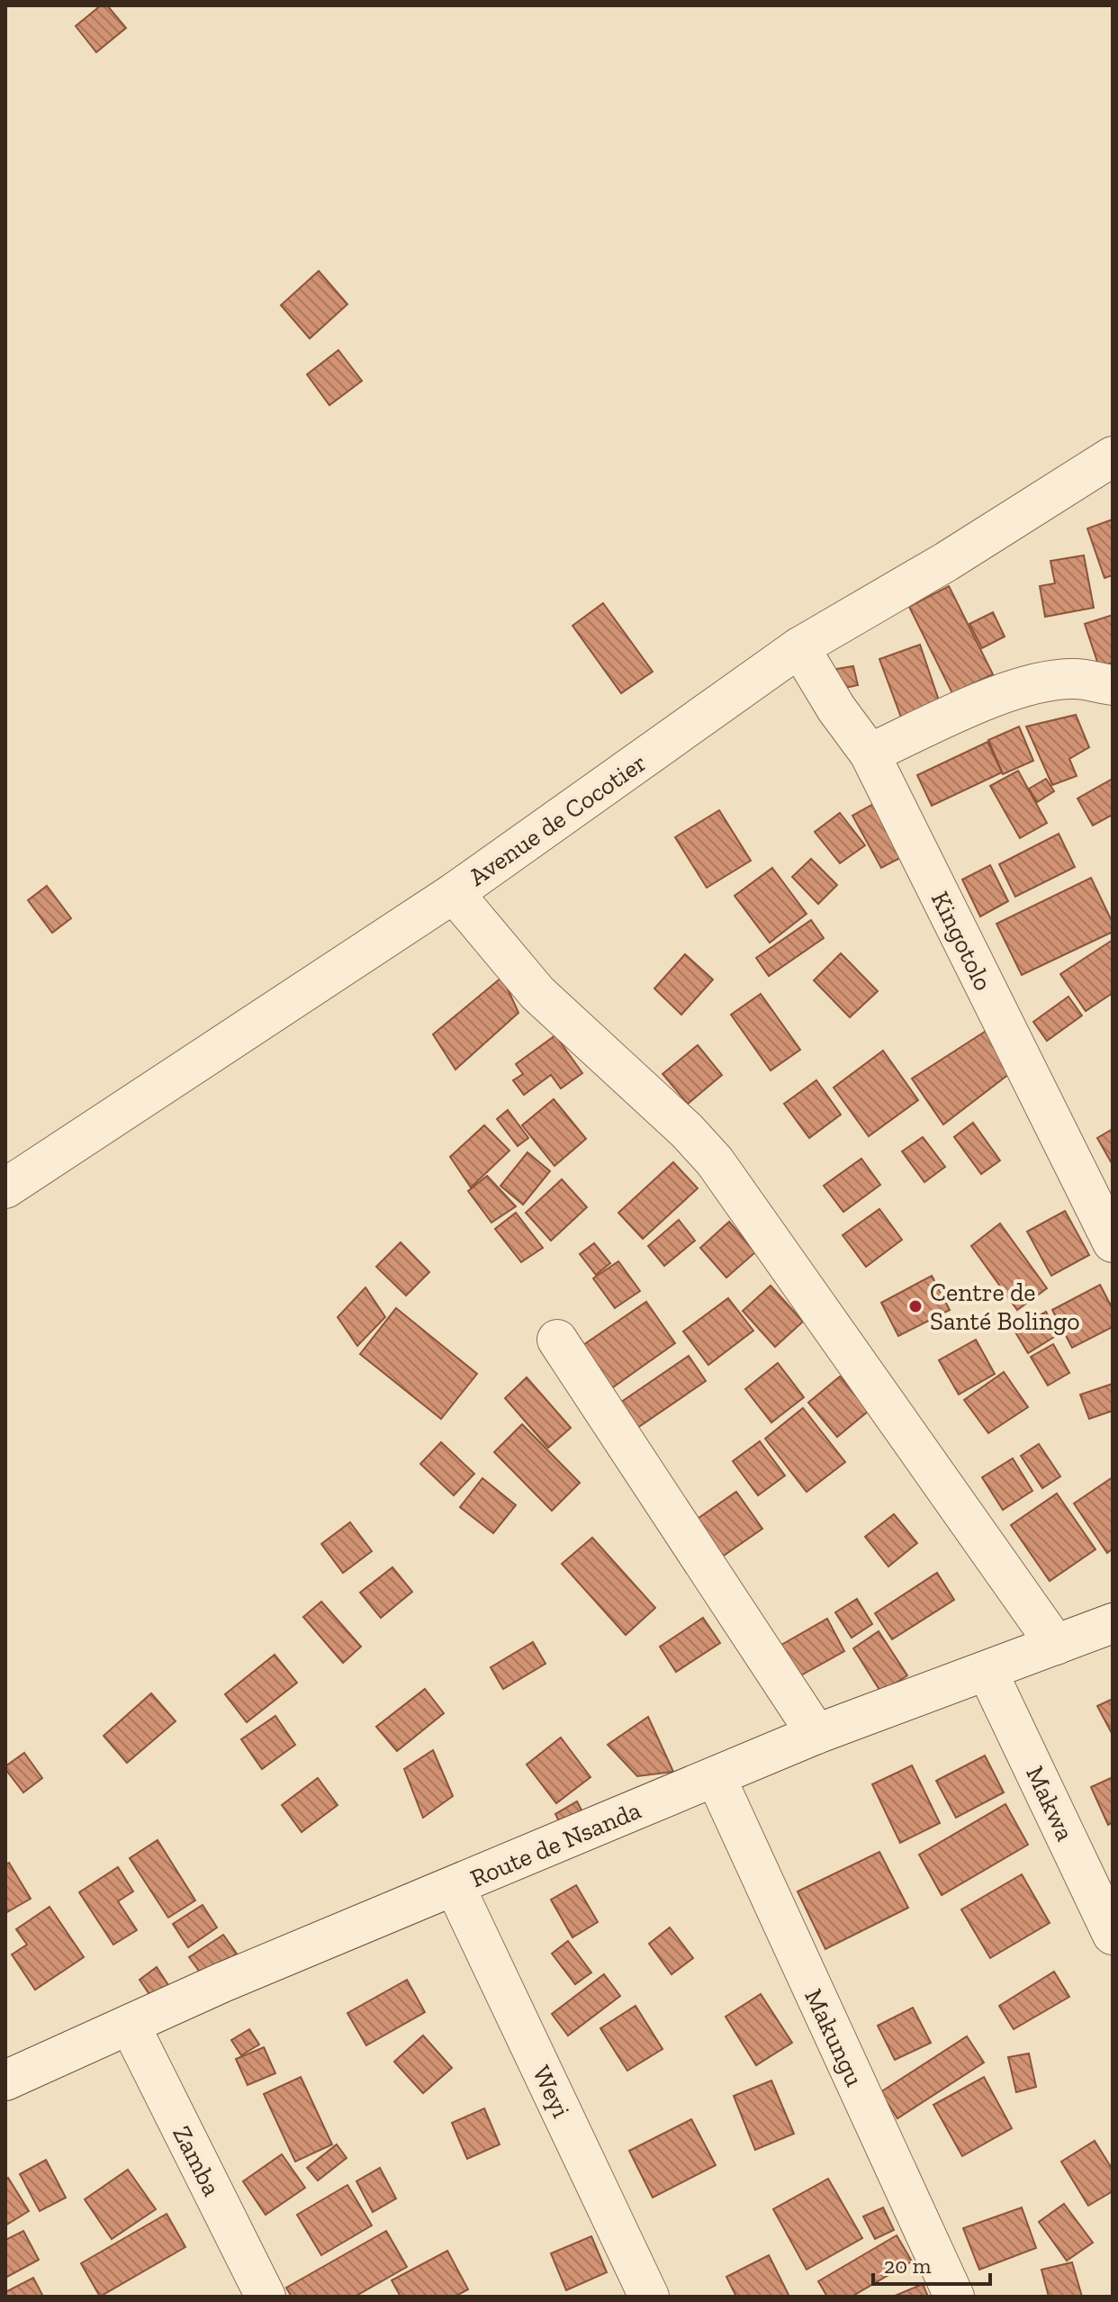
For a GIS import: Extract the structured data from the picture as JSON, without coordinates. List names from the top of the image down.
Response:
{
  "streets": {
    "street": [
      "Avenue de Cocotier",
      "Kingotolo",
      "Makwa",
      "Route de Nsanda",
      "Makungu",
      "Weyi",
      "Zamba"
    ]
  },
  "crossings": [
    ["Avenue de Cocotier", "Kingotolo"],
    ["Makwa", "Route de Nsanda"],
    ["Route de Nsanda", "Makungu"],
    ["Route de Nsanda", "Weyi"],
    ["Route de Nsanda", "Zamba"]
  ],
  "places": ["Centre de Santé Bolingo"],
  "scale_bar": "20 m"
}
